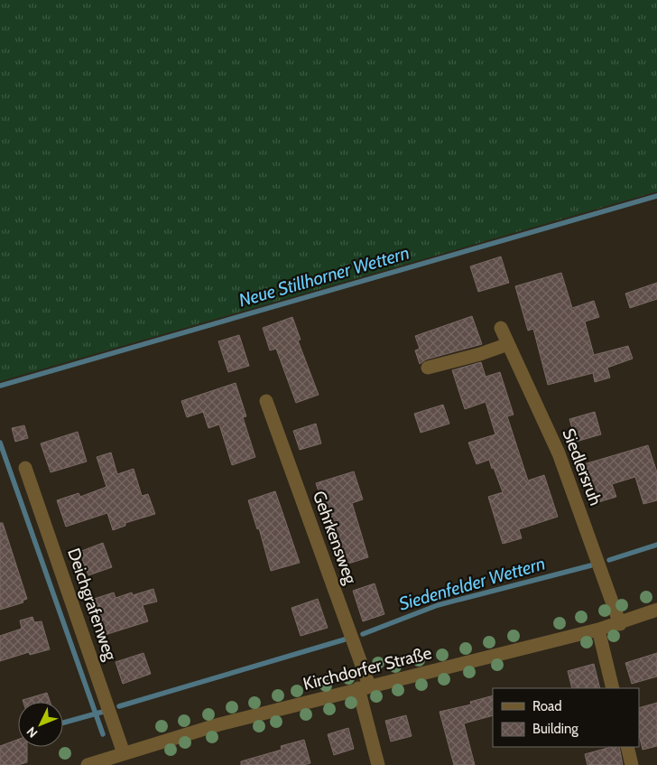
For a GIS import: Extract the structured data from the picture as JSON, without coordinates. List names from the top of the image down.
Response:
{
  "streets": {
    "street": [
      "Siedlersruh",
      "Gehrkensweg",
      "Deichgrafenweg",
      "Kirchdorfer Straße"
    ]
  },
  "crossings": [
    ["Siedlersruh", "Kirchdorfer Straße"],
    ["Gehrkensweg", "Kirchdorfer Straße"],
    ["Deichgrafenweg", "Kirchdorfer Straße"]
  ],
  "water": ["Neue Stillhorner Wettern", "Siedenfelder Wettern"],
  "legend": ["Road", "Building"],
  "north": "bottom left"
}
